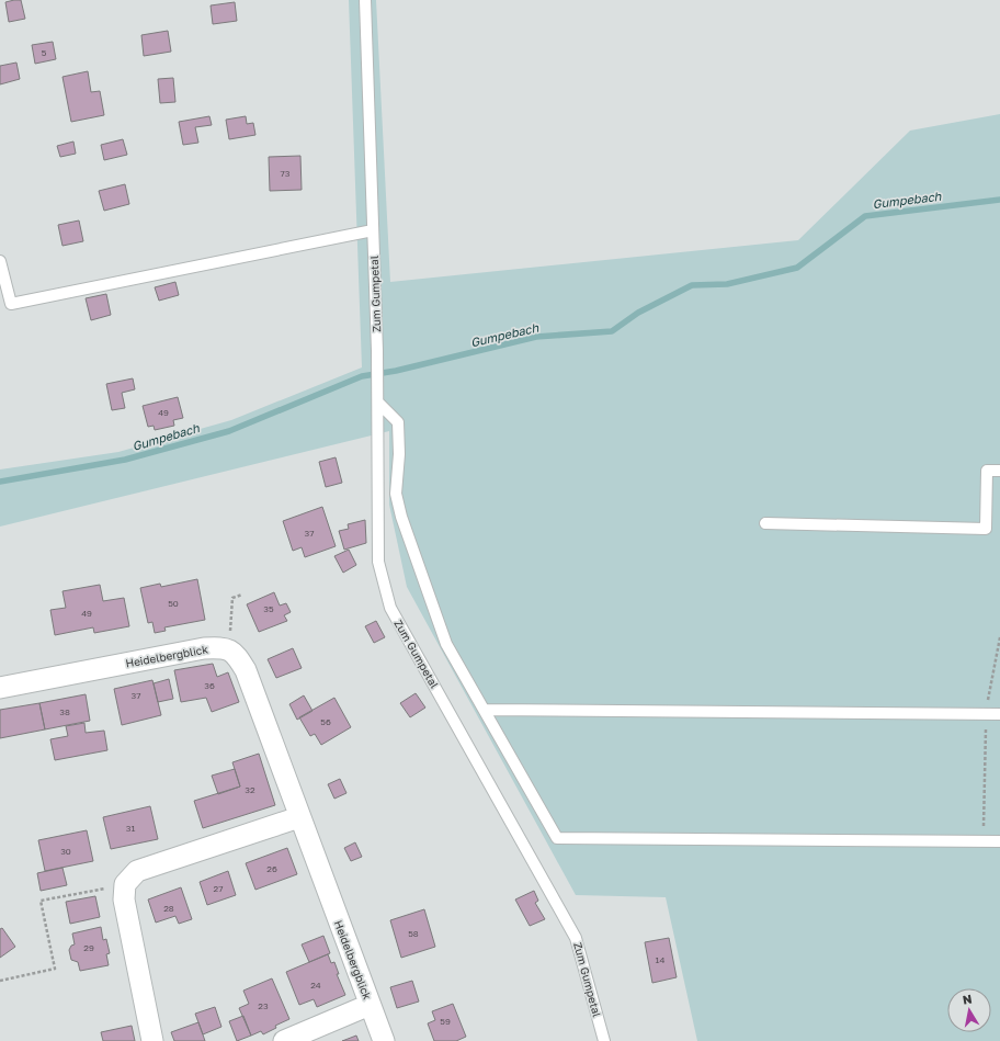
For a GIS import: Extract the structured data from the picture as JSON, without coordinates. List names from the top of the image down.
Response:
{
  "streets": {
    "street": ["Heidelbergblick"],
    "lane": ["Zum Gumpetal"]
  },
  "water": ["Gumpebach"],
  "house_numbers": [
    "5",
    "73",
    "49",
    "37",
    "50",
    "35",
    "49",
    "36",
    "37",
    "38",
    "56",
    "32",
    "31",
    "30",
    "26",
    "27",
    "28",
    "58",
    "29",
    "14",
    "24",
    "23",
    "59"
  ],
  "north": "top"
}
